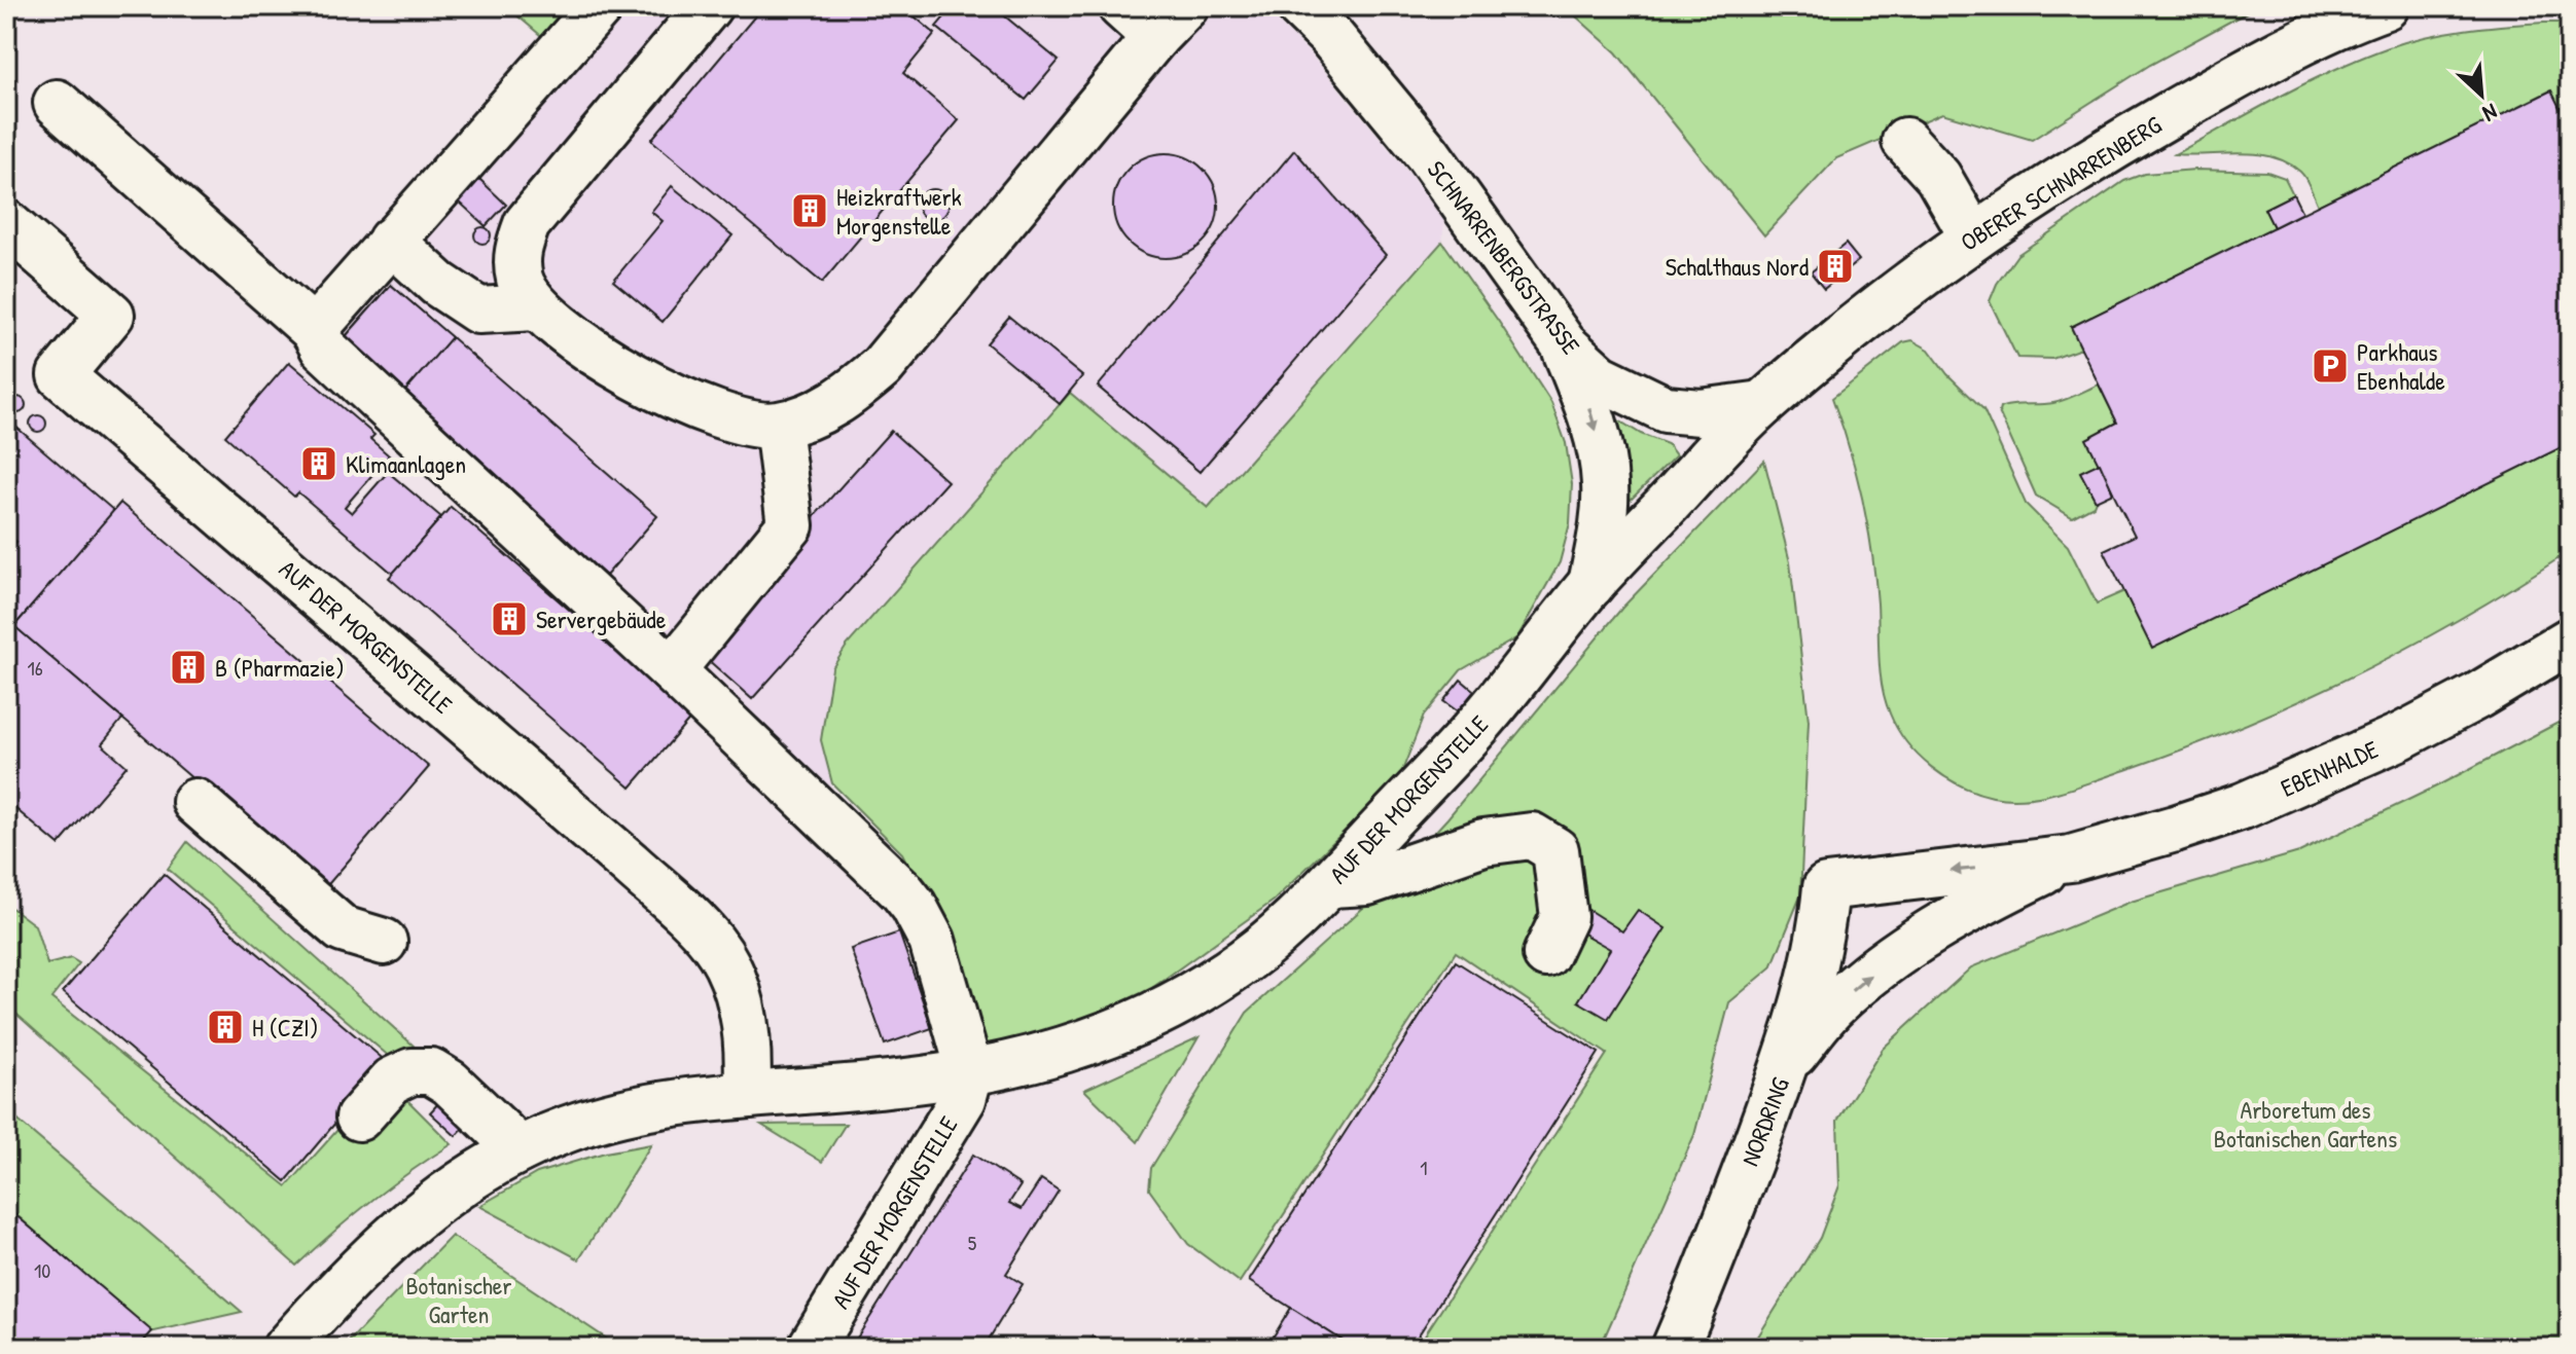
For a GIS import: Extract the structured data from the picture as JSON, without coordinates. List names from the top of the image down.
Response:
{
  "streets": {
    "street": [
      "OBERER SCHNARRENBERG",
      "SCHNARRENBERGSTRASSE",
      "AUF DER MORGENSTELLE",
      "EBENHALDE",
      "NORDRING"
    ]
  },
  "crossings": [
    ["OBERER SCHNARRENBERG", "SCHNARRENBERGSTRASSE"],
    ["OBERER SCHNARRENBERG", "AUF DER MORGENSTELLE"],
    ["SCHNARRENBERGSTRASSE", "AUF DER MORGENSTELLE"],
    ["EBENHALDE", "NORDRING"]
  ],
  "parks": ["Arboretum des Botanischen Gartens", "Botanischer Garten"],
  "places": {
    "building": [
      "Heizkraftwerk Morgenstelle",
      "Schalthaus Nord",
      "Klimaanlagen",
      "Servergebäude",
      "B (Pharmazie)",
      "H (CZI)"
    ],
    "parking": ["Parkhaus Ebenhalde"]
  },
  "house_numbers": [
    "16",
    "1",
    "5",
    "10"
  ],
  "north": "bottom right"
}
